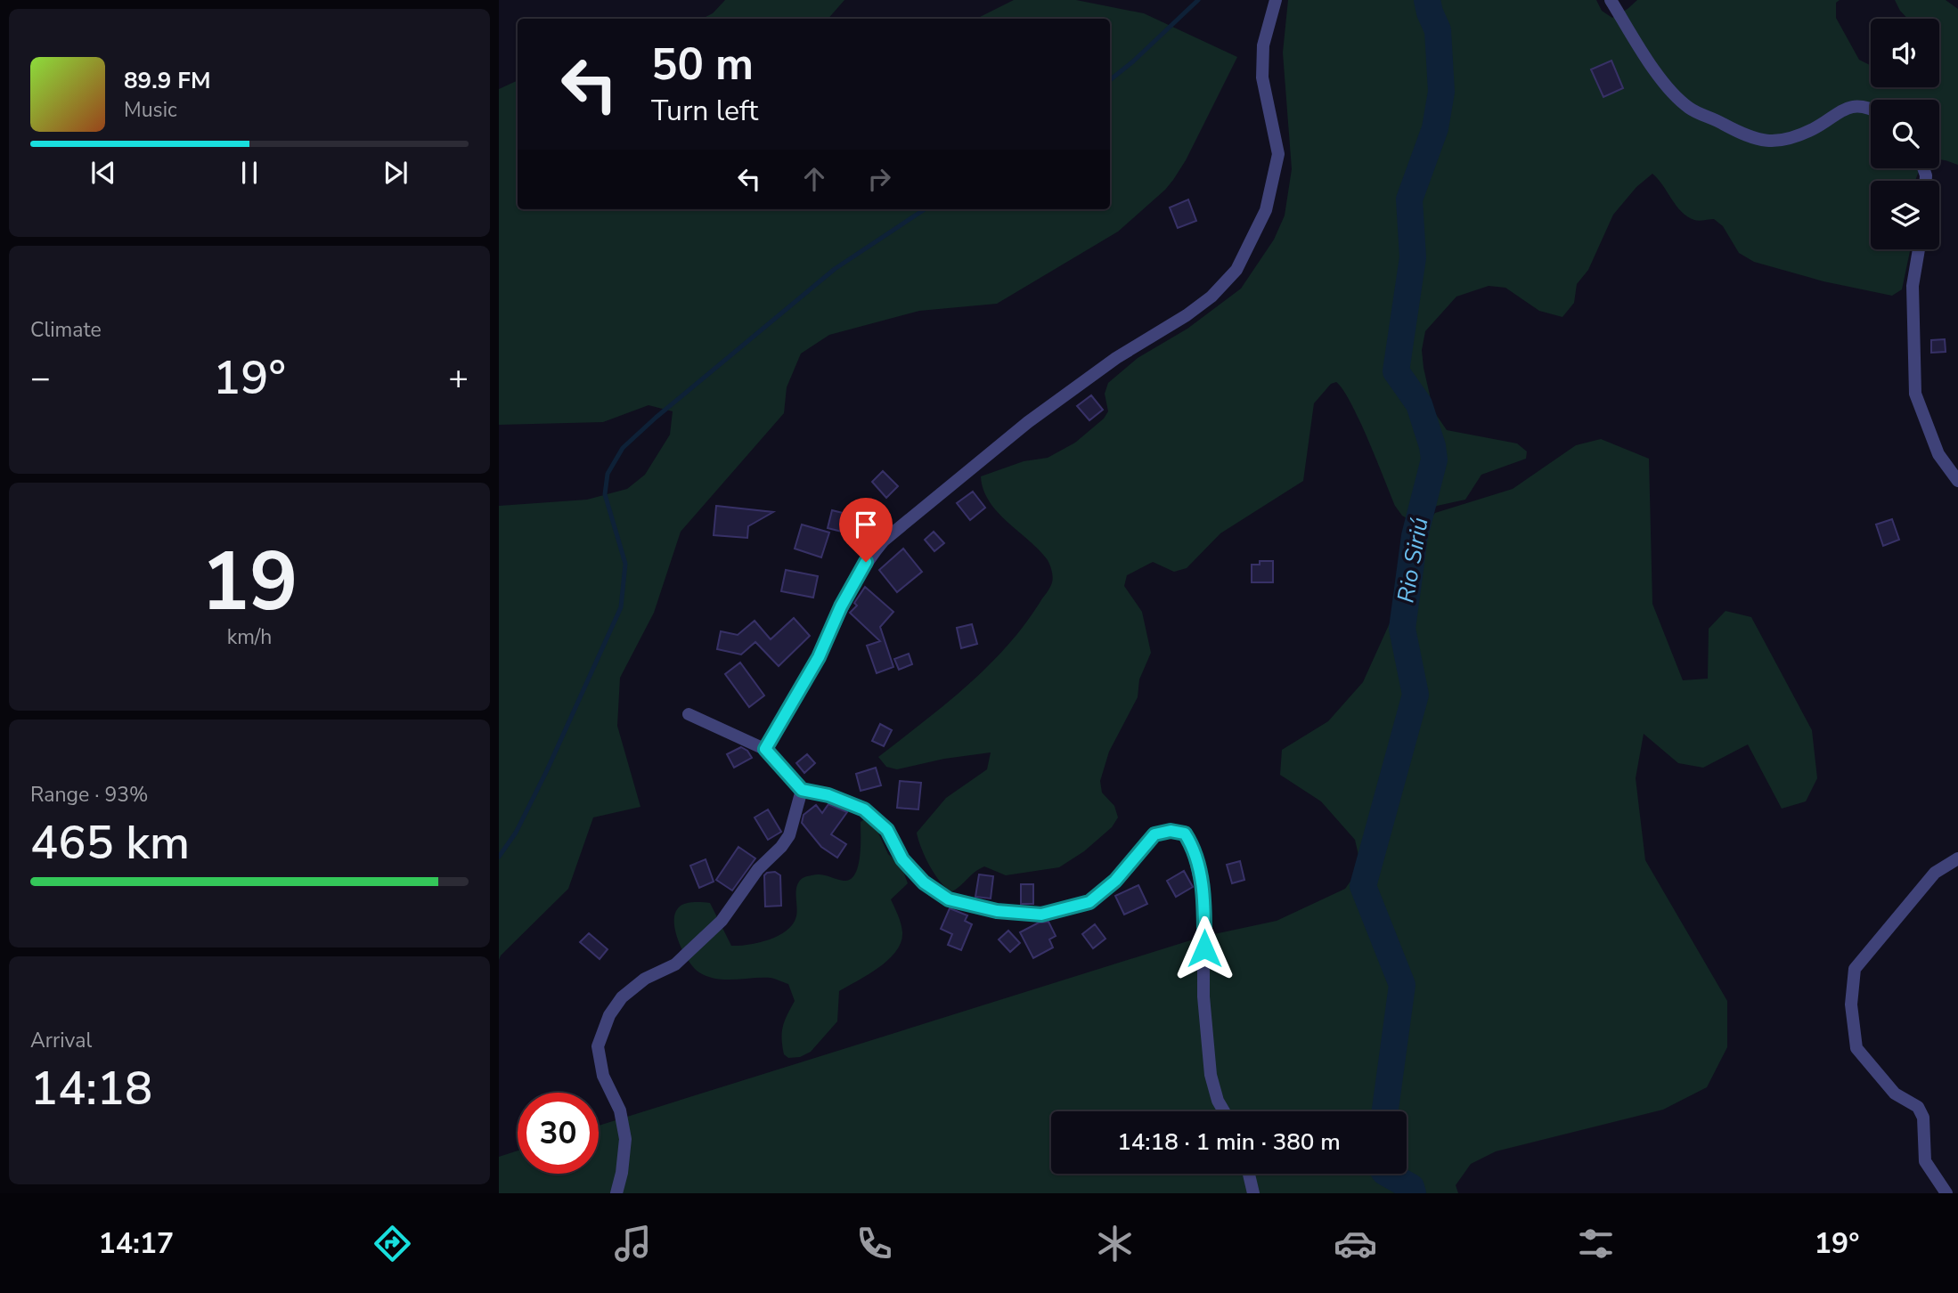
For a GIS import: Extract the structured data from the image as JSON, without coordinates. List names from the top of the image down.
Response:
{
  "water": ["Rio Siriú"],
  "page": {
    "turn": ["50 m", "Turn left"],
    "song": ["89.9 FM", "Music"],
    "tile": [
      "Climate",
      ["19", "km/h"],
      ["Range · 93%", "465 km"],
      ["Arrival", "14:18"]
    ],
    "heat": ["−", "19°", "+"],
    "limit": "30",
    "trip": "14:18 · 1 min · 380 m",
    "tabs": ["14:17", "19°"]
  }
}
